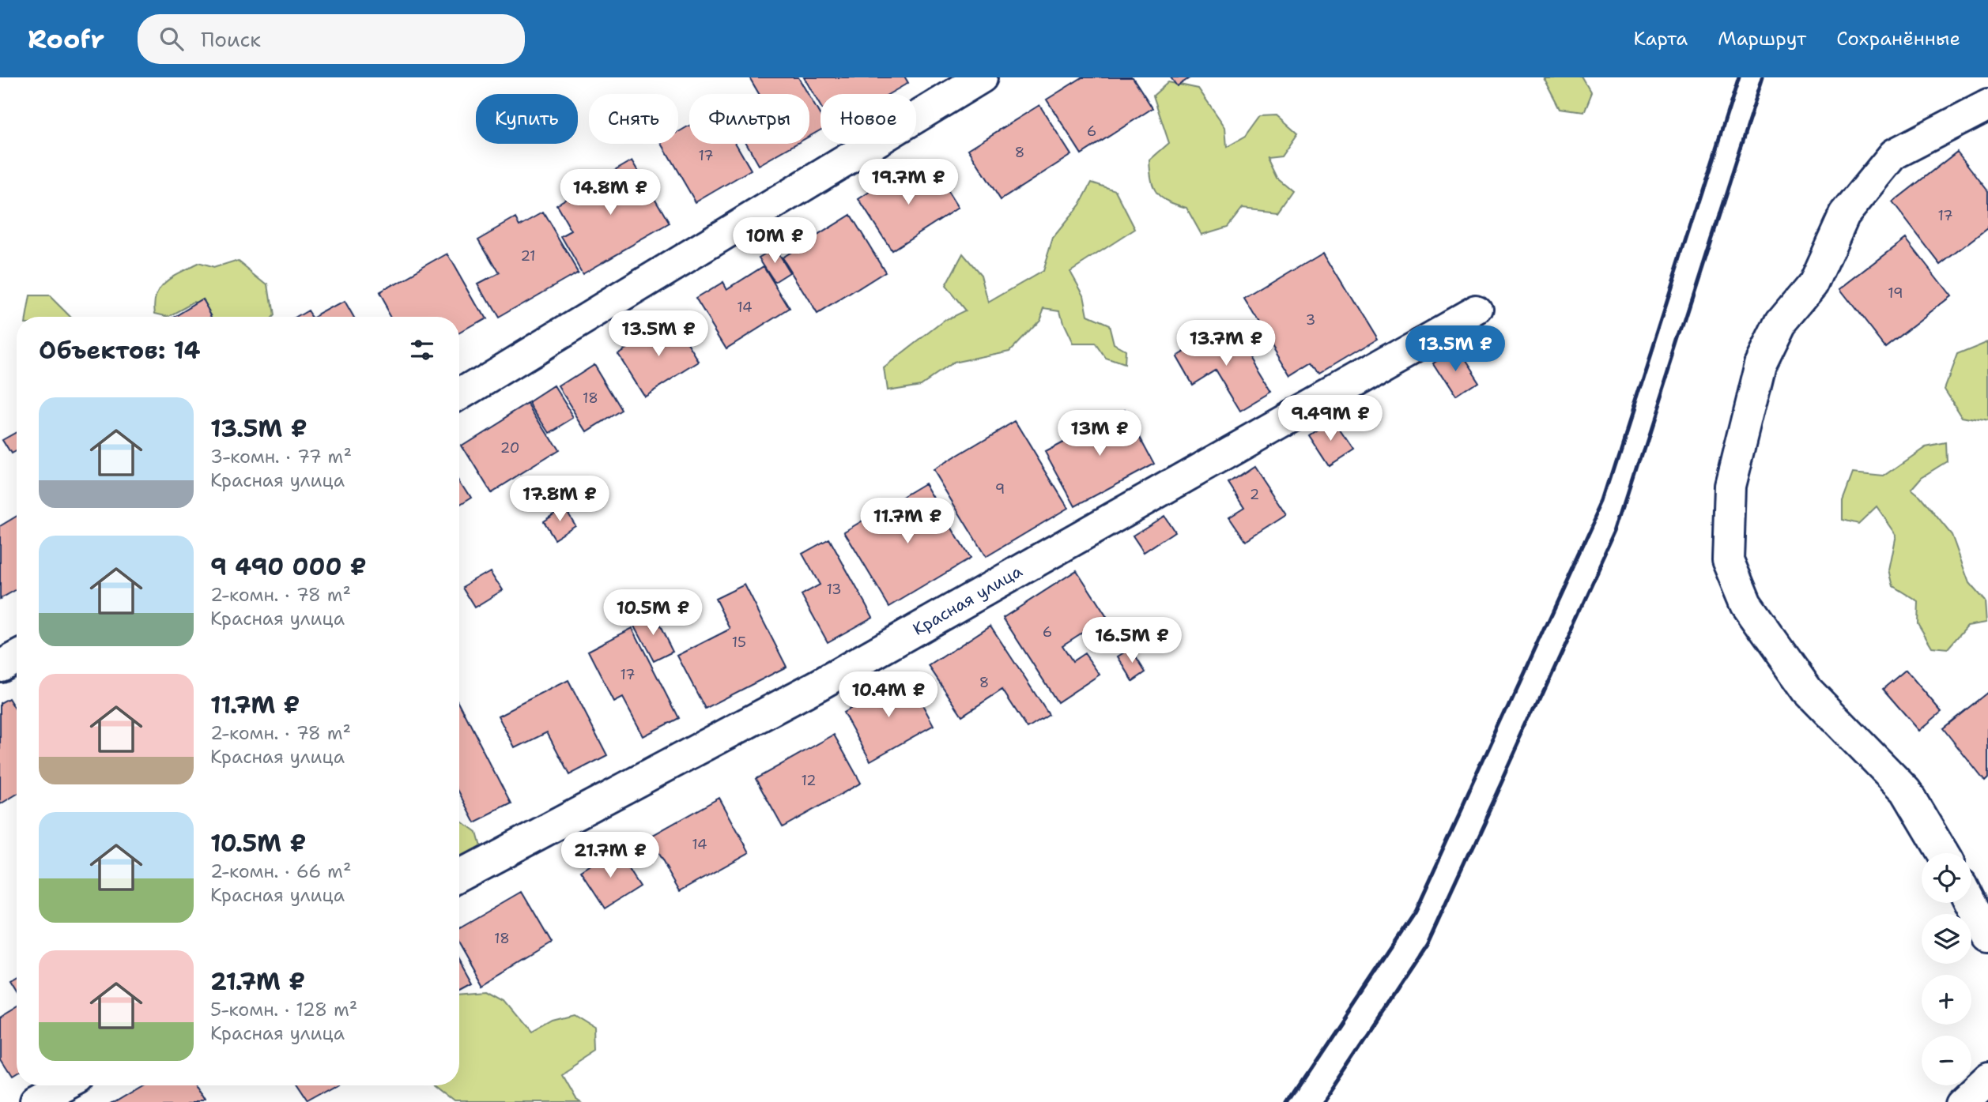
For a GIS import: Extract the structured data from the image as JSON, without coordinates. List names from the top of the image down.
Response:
{
  "streets": {
    "street": ["Красная улица"]
  },
  "house_numbers": [
    "6",
    "8",
    "17",
    "17",
    "21",
    "19",
    "14",
    "3",
    "18",
    "20",
    "9",
    "2",
    "13",
    "6",
    "15",
    "17",
    "8",
    "12",
    "14",
    "18"
  ],
  "page": {
    "header": "Roofr",
    "search": "Поиск",
    "nav": ["Карта", "Маршрут", "Сохранённые"],
    "chip": [
      "Купить",
      "Снять",
      "Фильтры",
      "Новое"
    ],
    "price": [
      "19.7M ₽",
      "14.8M ₽",
      "10M ₽",
      "13.5M ₽",
      "13.7M ₽",
      "13.5M ₽",
      "9.49M ₽",
      "13M ₽",
      "17.8M ₽",
      "11.7M ₽",
      "10.5M ₽",
      "16.5M ₽",
      "10.4M ₽",
      "21.7M ₽"
    ],
    "heading": "Объектов: 14",
    "list": [
      {
        "name": "13.5M ₽",
        "note": "3-комн. · 77 m² · Красная улица"
      },
      {
        "name": "9 490 000 ₽",
        "note": "2-комн. · 78 m² · Красная улица"
      },
      {
        "name": "11.7M ₽",
        "note": "2-комн. · 78 m² · Красная улица"
      },
      {
        "name": "10.5M ₽",
        "note": "2-комн. · 66 m² · Красная улица"
      },
      {
        "name": "21.7M ₽",
        "note": "5-комн. · 128 m² · Красная улица"
      }
    ],
    "map_buttons": ["+", "−"]
  }
}
